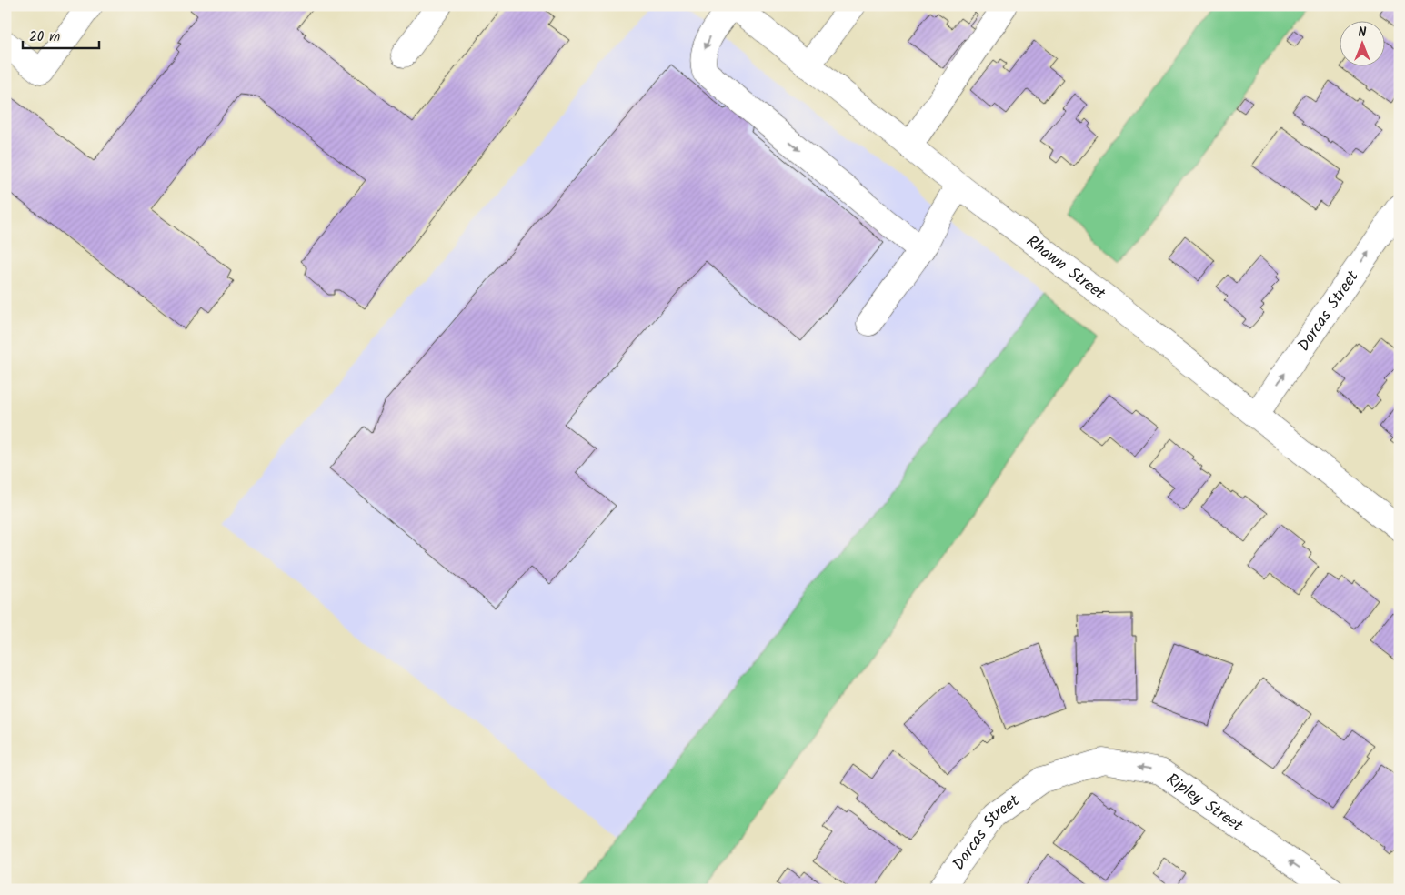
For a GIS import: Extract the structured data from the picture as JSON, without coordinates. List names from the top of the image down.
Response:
{
  "streets": {
    "main road": ["Rhawn Street", "Dorcas Street", "Ripley Street"]
  },
  "crossings": [
    ["Rhawn Street", "Dorcas Street"],
    ["Dorcas Street", "Ripley Street"]
  ],
  "one_way": ["Dorcas Street", "Ripley Street"],
  "scale_bar": "20 m",
  "north": "top"
}
